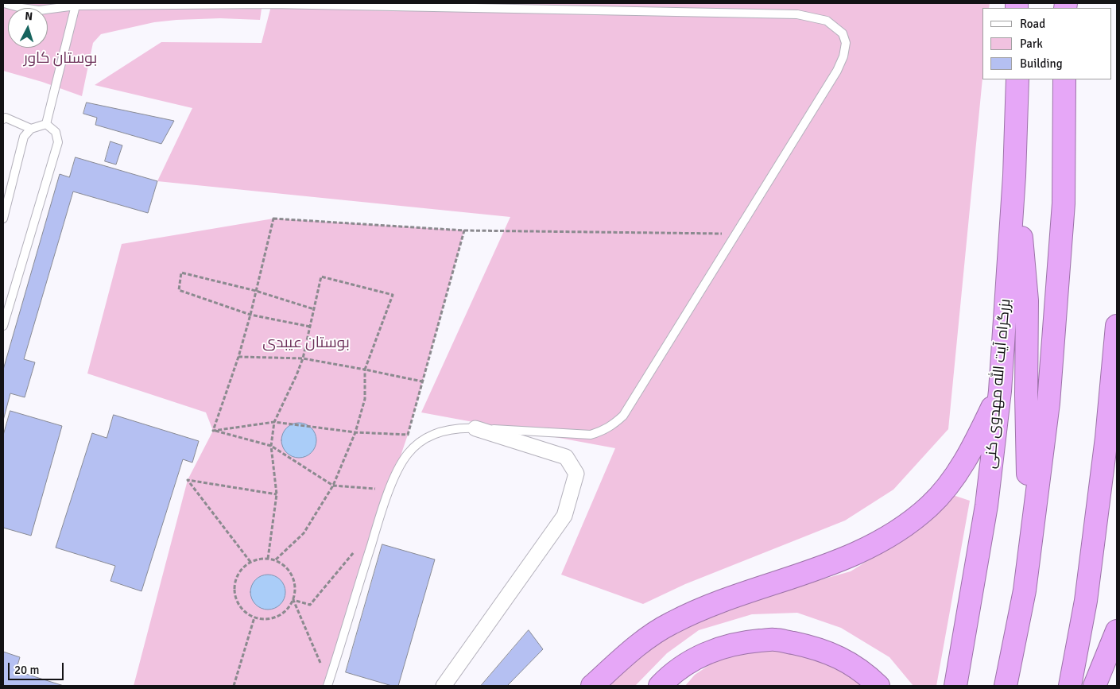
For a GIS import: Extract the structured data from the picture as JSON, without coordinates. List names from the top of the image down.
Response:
{
  "streets": {
    "highway": ["بزرگراه آیت الله مهدوی کنی"]
  },
  "parks": ["بوستان کاور", "بوستان عیبدی"],
  "legend": ["Road", "Park", "Building"],
  "scale_bar": "20 m",
  "north": "top"
}
